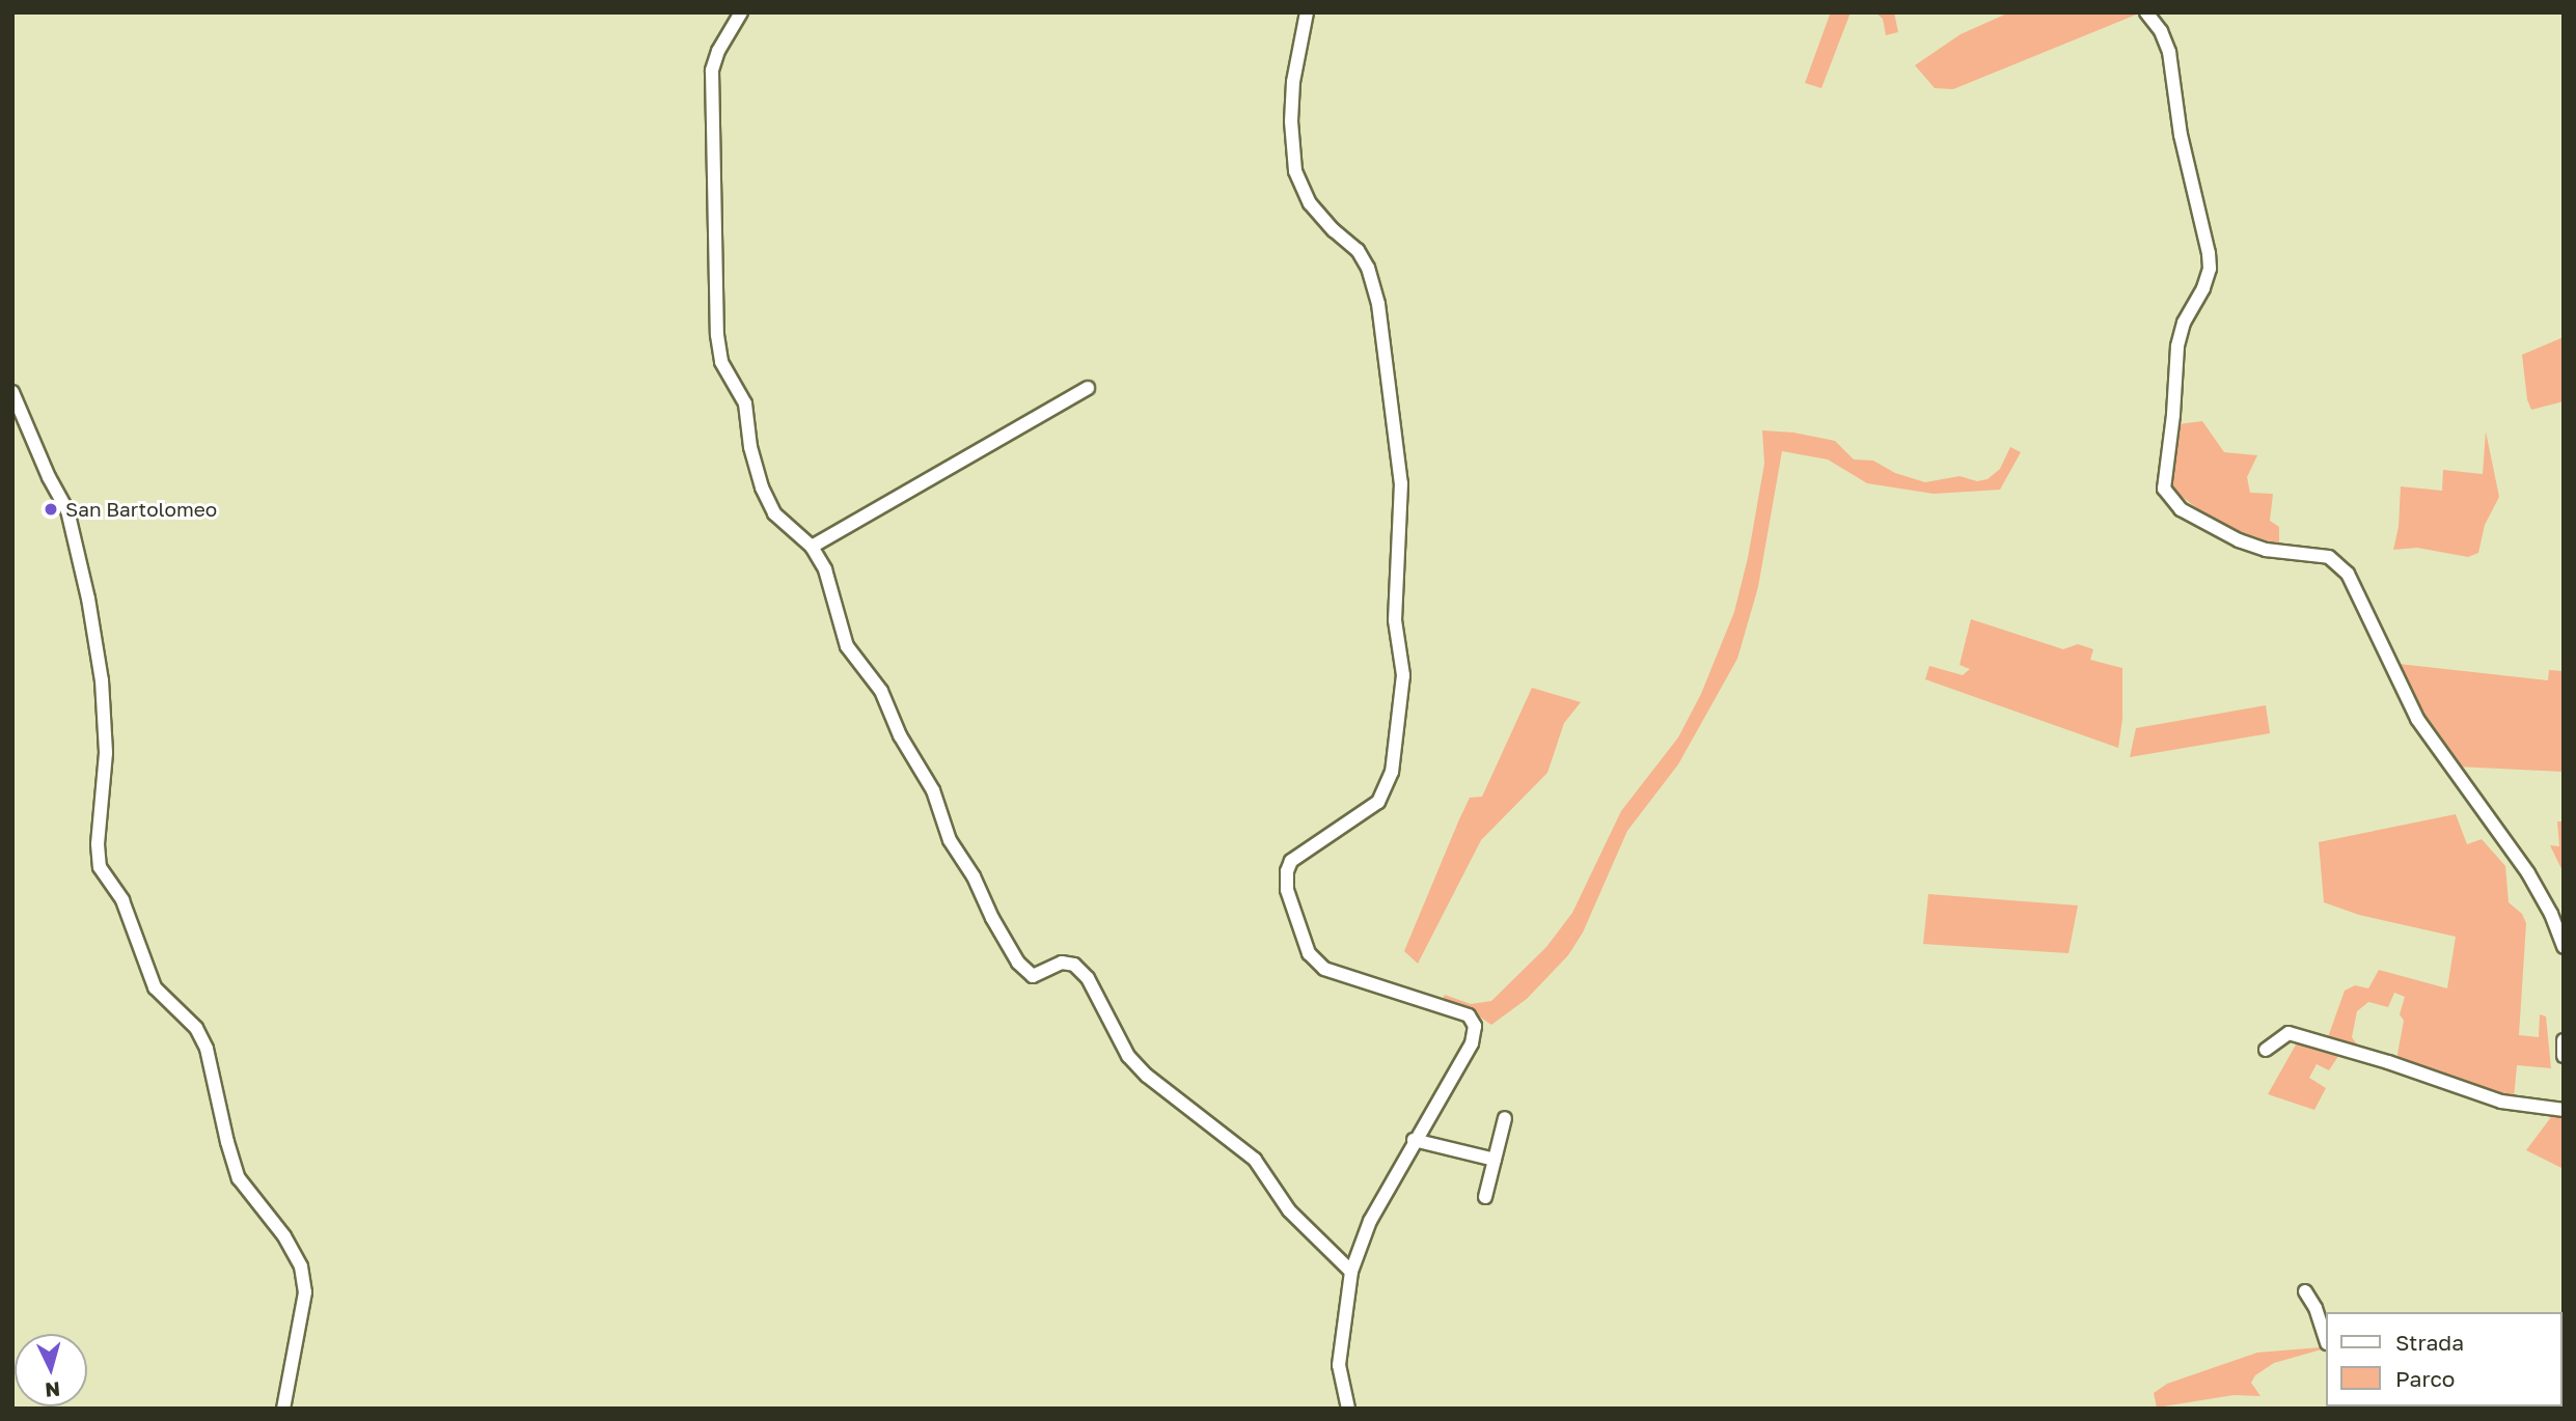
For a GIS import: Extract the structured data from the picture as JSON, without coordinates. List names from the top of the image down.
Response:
{
  "places": ["San Bartolomeo"],
  "legend": ["Strada", "Parco"],
  "north": "bottom"
}
